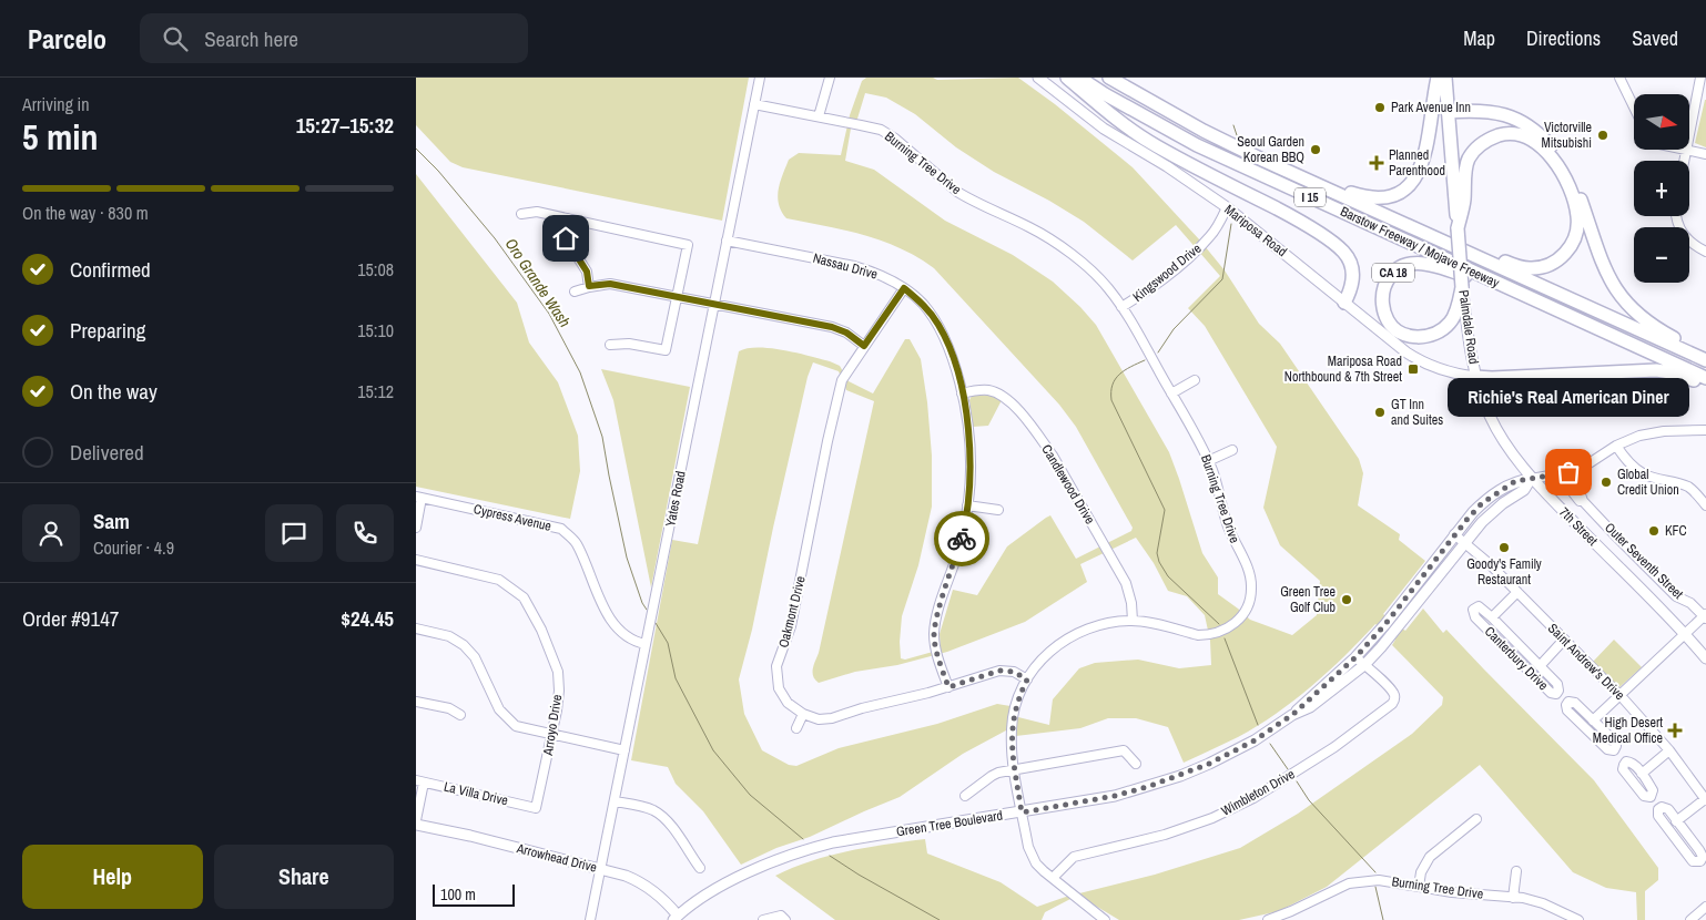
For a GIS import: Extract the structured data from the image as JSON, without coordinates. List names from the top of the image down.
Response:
{
  "streets": {
    "highway": [
      "I 15",
      "Barstow Freeway / Mojave Freeway",
      "CA 18",
      "Palmdale Road"
    ],
    "main road": [
      "Mariposa Road",
      "7th Street",
      "Green Tree Boulevard",
      "Arrowhead Drive"
    ],
    "street": [
      "Burning Tree Drive",
      "Nassau Drive",
      "Kingswood Drive",
      "Candlewood Drive",
      "Yates Road",
      "Cypress Avenue",
      "Outer Seventh Street",
      "Oakmont Drive",
      "Canterbury Drive",
      "Saint Andrew's Drive",
      "Arroyo Drive",
      "Wimbleton Drive",
      "La Villa Drive"
    ]
  },
  "crossings": [
    ["Burning Tree Drive", "Kingswood Drive"],
    ["Burning Tree Drive", "Candlewood Drive"],
    ["Burning Tree Drive", "Yates Road"],
    ["Burning Tree Drive", "Wimbleton Drive"],
    ["Burning Tree Drive", "Green Tree Boulevard"],
    ["Mariposa Road", "Kingswood Drive"],
    ["Mariposa Road", "Palmdale Road"],
    ["Mariposa Road", "7th Street"],
    ["Barstow Freeway / Mojave Freeway", "CA 18"],
    ["Nassau Drive", "Candlewood Drive"],
    ["Nassau Drive", "Yates Road"],
    ["Nassau Drive", "Oakmont Drive"],
    ["CA 18", "Palmdale Road"],
    ["Palmdale Road", "7th Street"],
    ["Yates Road", "Cypress Avenue"],
    ["Yates Road", "Arrowhead Drive"],
    ["7th Street", "Green Tree Boulevard"],
    ["Canterbury Drive", "Saint Andrew's Drive"],
    ["Saint Andrew's Drive", "Green Tree Boulevard"],
    ["Arroyo Drive", "La Villa Drive"],
    ["Wimbleton Drive", "Green Tree Boulevard"],
    ["Green Tree Boulevard", "Arrowhead Drive"]
  ],
  "water": ["Oro Grande Wash"],
  "places": {
    "other": [
      "Park Avenue Inn",
      "Victorville Mitsubishi",
      "Seoul Garden Korean BBQ",
      "GT Inn and Suites",
      "Richie's Real American Diner",
      "Global Credit Union",
      "KFC",
      "Goody's Family Restaurant",
      "Green Tree Golf Club"
    ],
    "health": ["Planned Parenthood", "High Desert Medical Office"],
    "transit": ["Mariposa Road Northbound & 7th Street"]
  },
  "scale_bar": "100 m",
  "north": "right",
  "page": {
    "header": "Parcelo",
    "search": "Search here",
    "nav": ["Map", "Directions", "Saved"],
    "heading": ["5 min", "Arriving in", "15:27–15:32"],
    "panel": [
      "Sam",
      "Courier · 4.9",
      "Order #9147",
      "$24.45"
    ],
    "map_buttons": ["+", "−"],
    "bar": "On the way · 830 m",
    "list": [
      ["Confirmed", "15:08"],
      ["Preparing", "15:10"],
      ["On the way", "15:12"],
      "Delivered"
    ],
    "bubble": "Richie's Real American Diner",
    "buttons": ["Help", "Share"],
    "scale": "100 m"
  }
}
